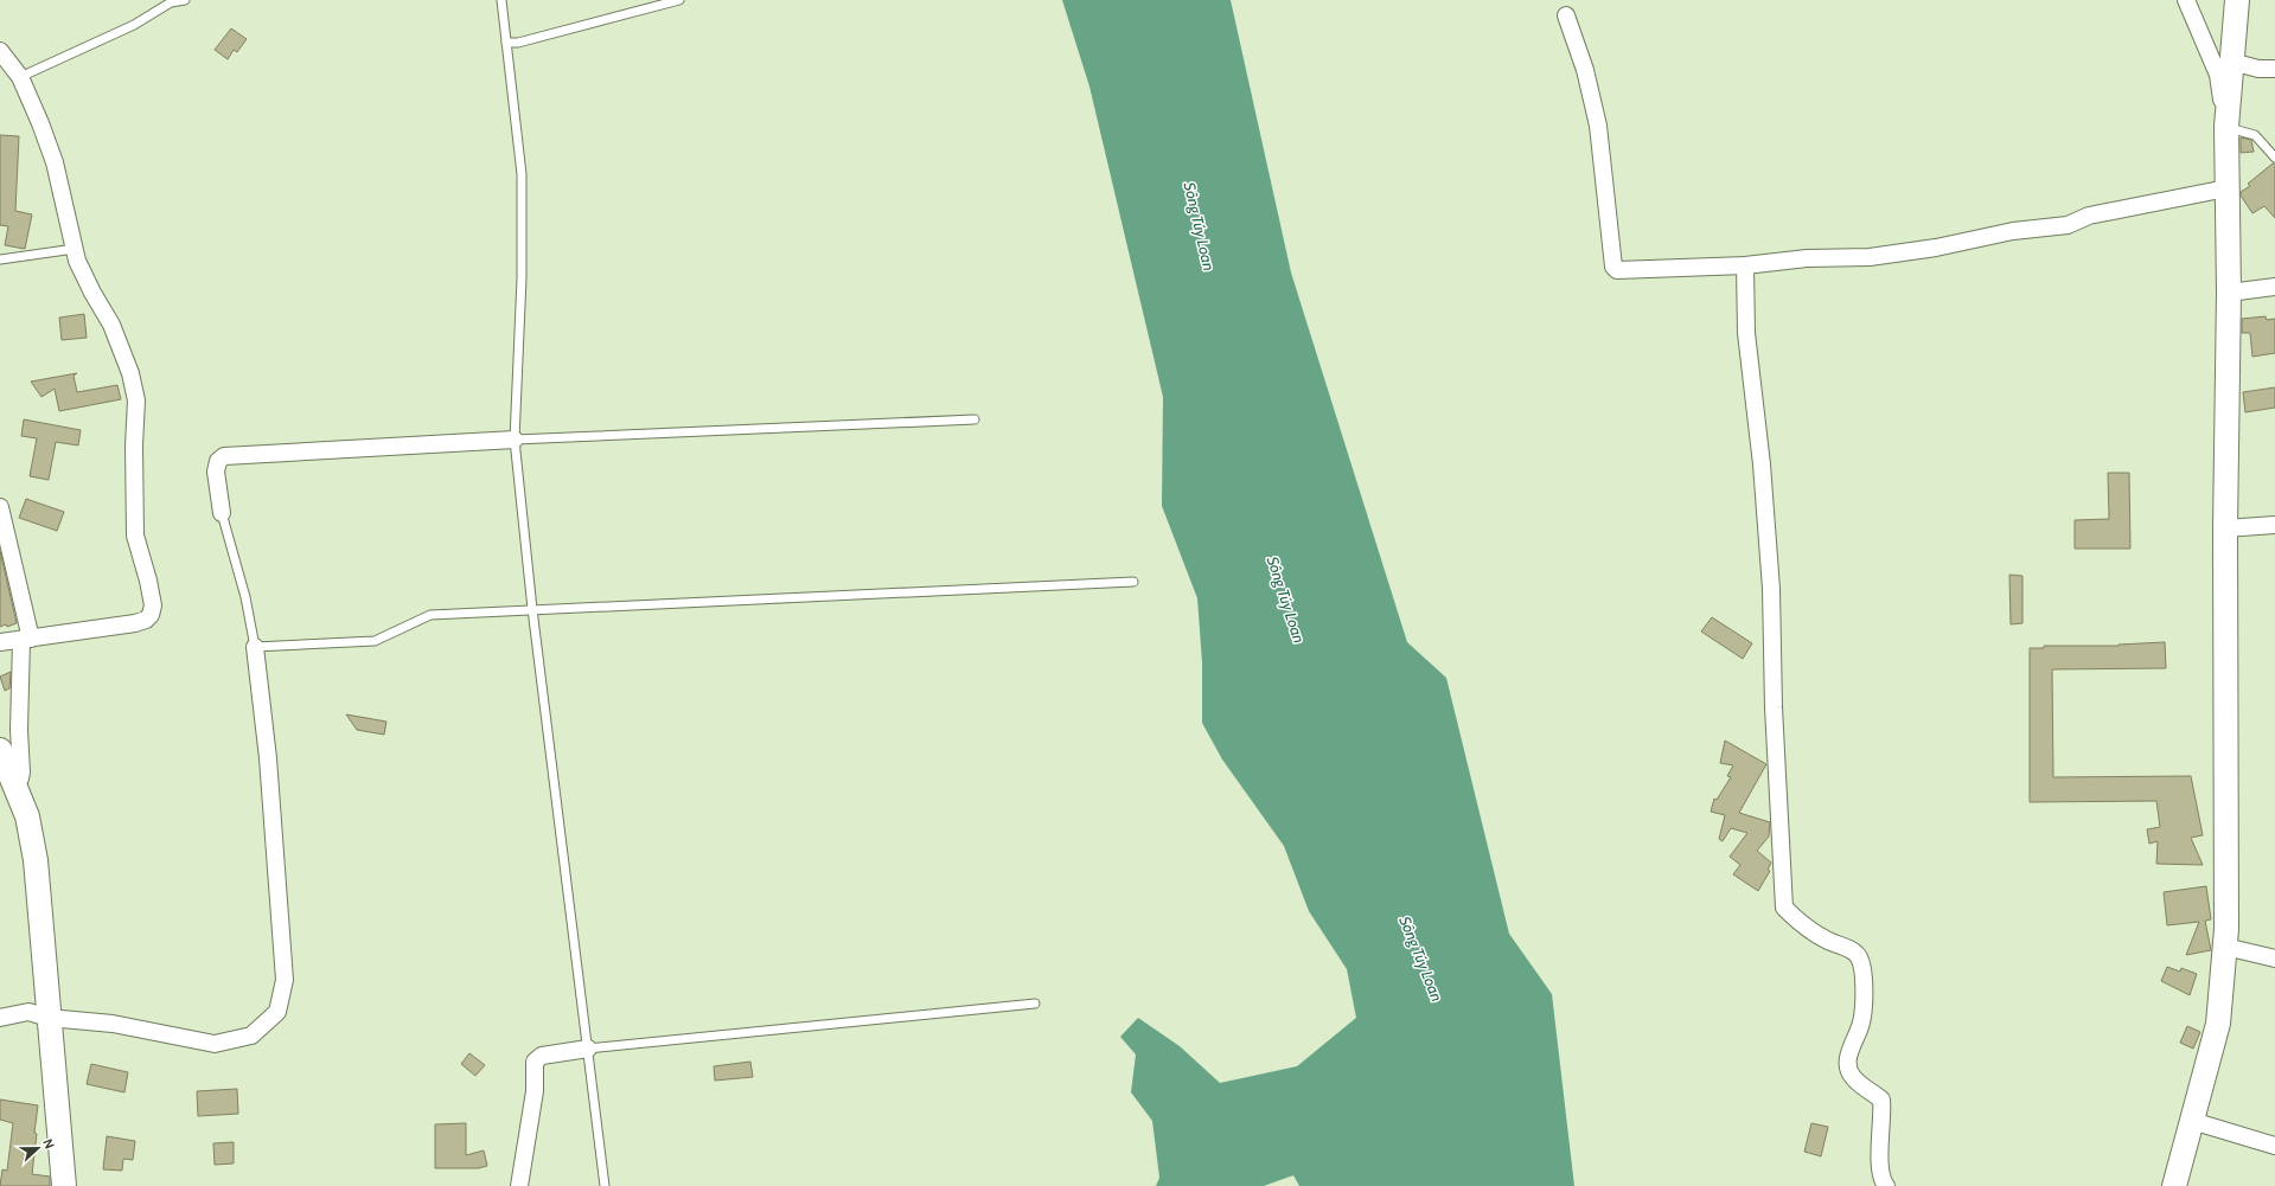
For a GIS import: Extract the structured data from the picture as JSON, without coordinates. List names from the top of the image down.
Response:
{
  "water": ["Sông Túy Loan"],
  "north": "right"
}
